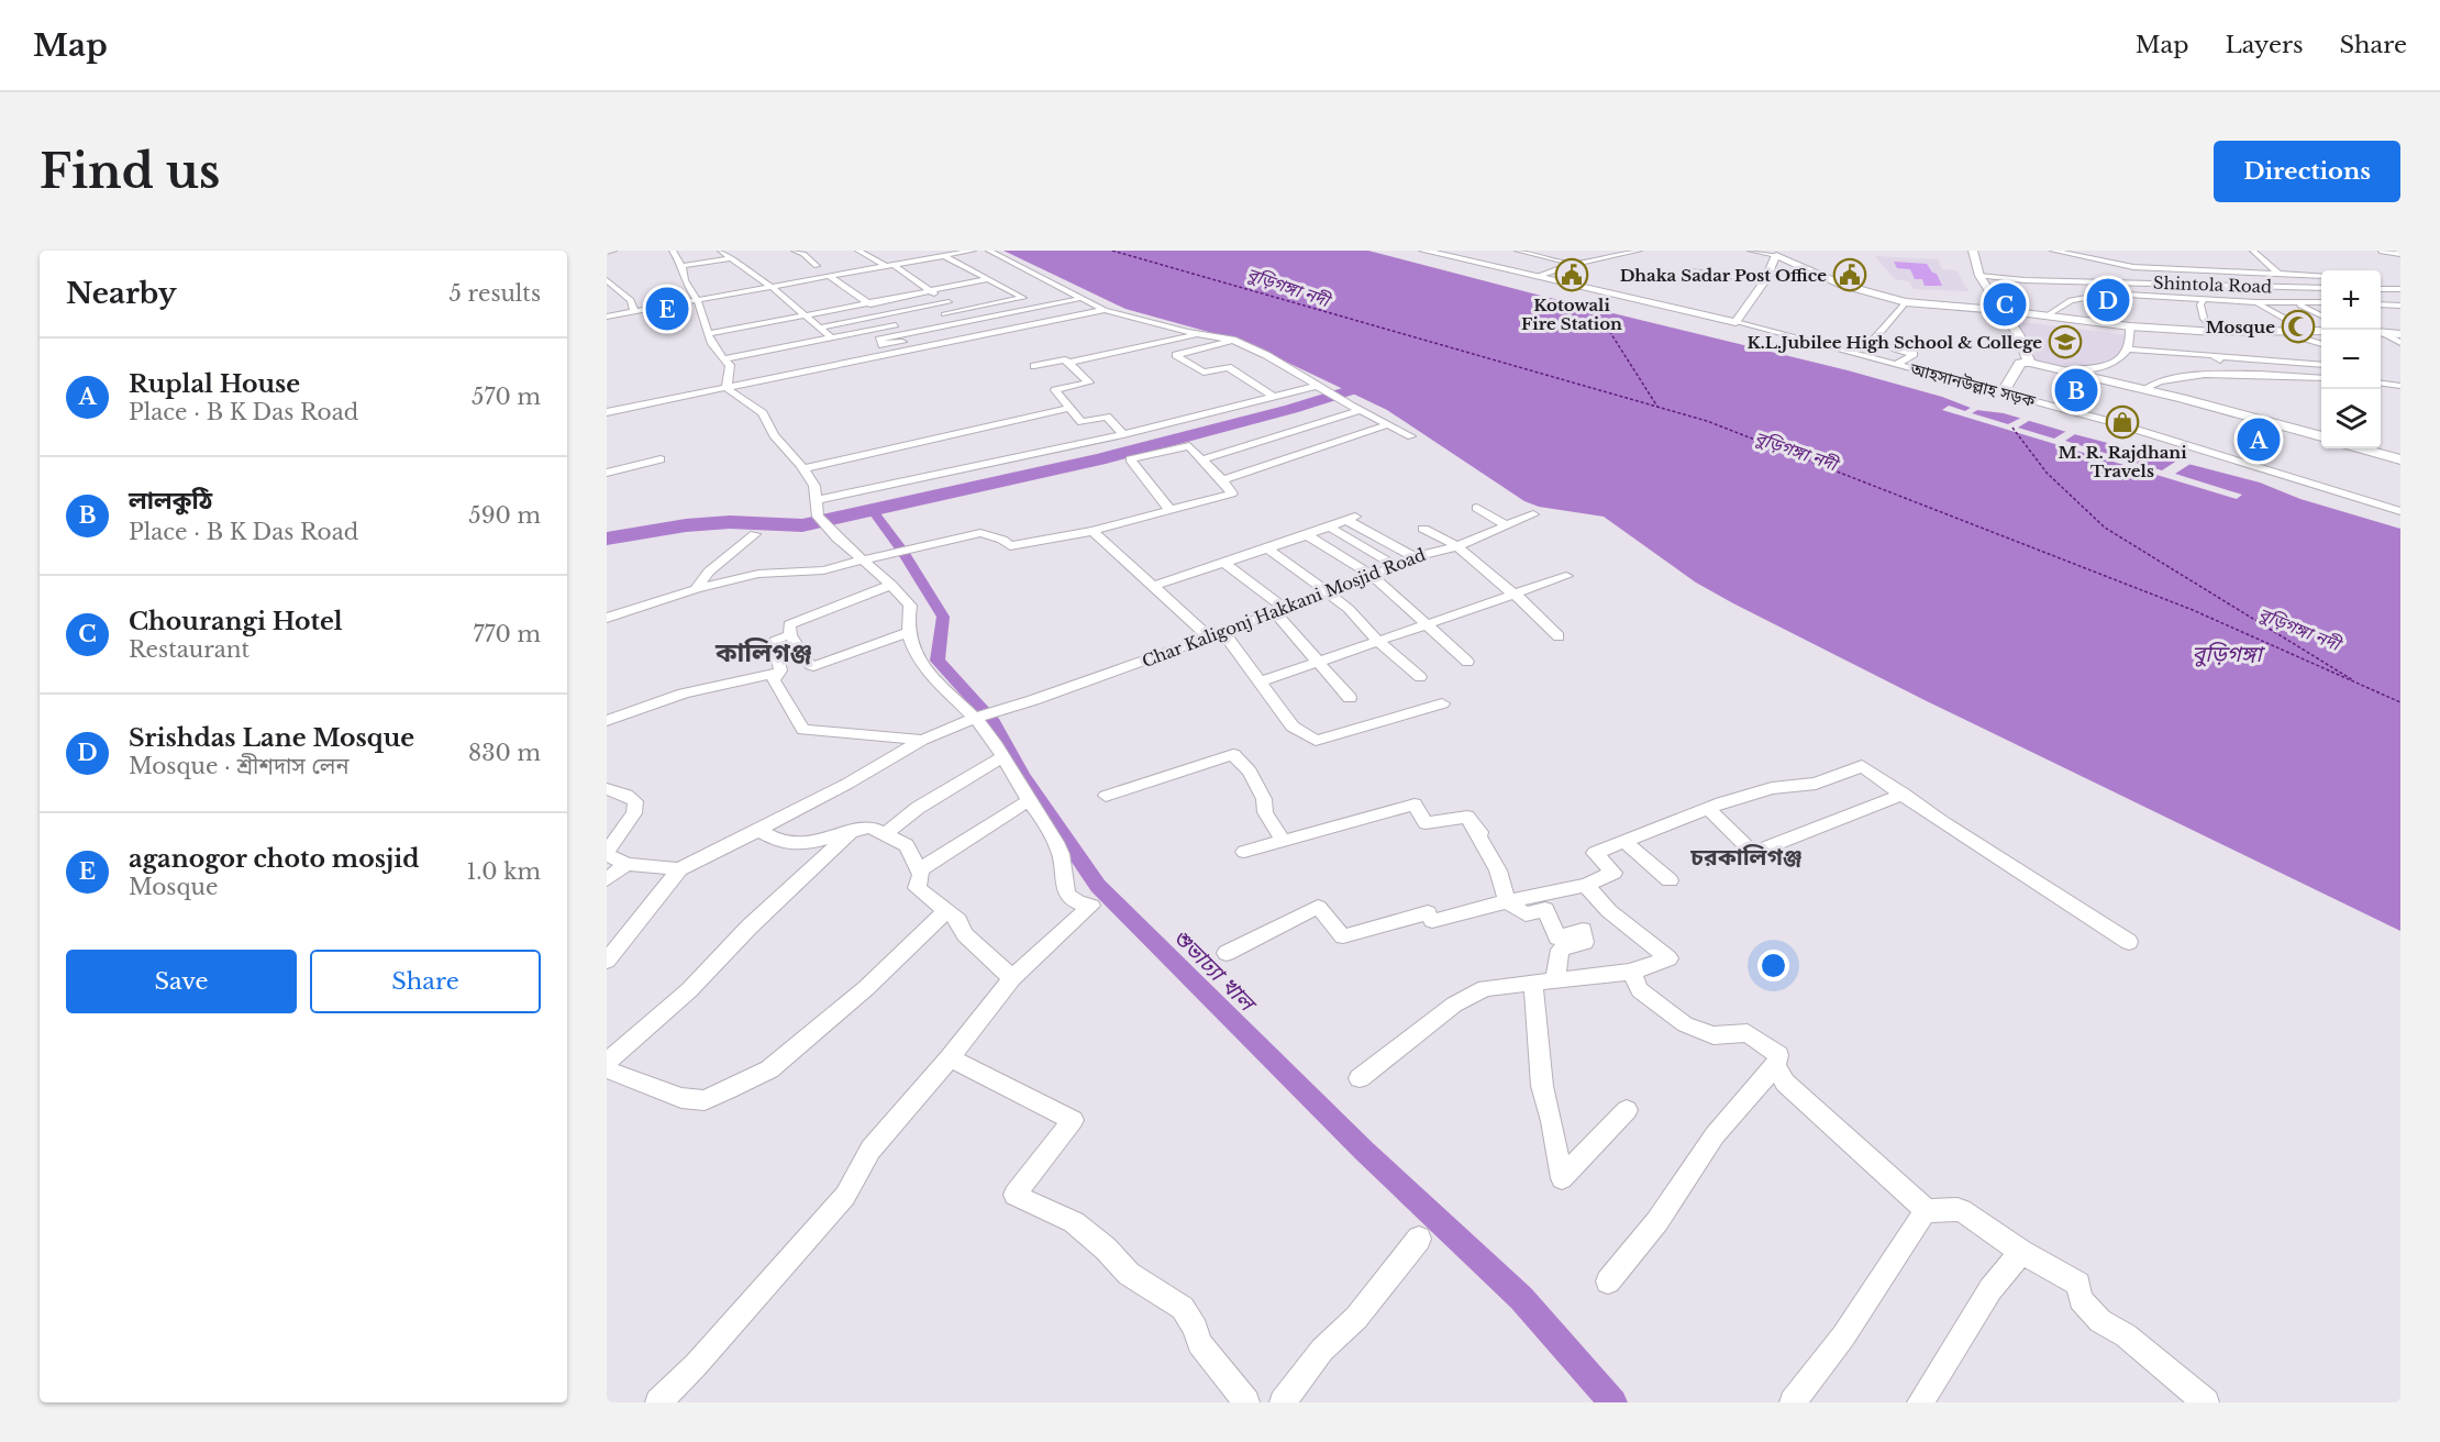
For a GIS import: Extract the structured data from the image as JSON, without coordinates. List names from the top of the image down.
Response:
{
  "streets": {
    "street": ["Shintola Road", "আহসানউল্লাহ সড়ক", "Char Kaligonj Hakkani Mosjid Road"]
  },
  "districts": ["কালিগঞ্জ", "চরকালিগঞ্জ"],
  "water": ["বুড়িগঙ্গা নদী", "বুড়িগঙ্গা", "শুভাঢ্যা খাল"],
  "places": {
    "public building": ["Kotowali Fire Station", "Dhaka Sadar Post Office"],
    "mosque": ["Mosque"],
    "school or university": ["K.L.Jubilee High School & College"],
    "shop": ["M. R. Rajdhani Travels"]
  },
  "page": {
    "header": "Map",
    "nav": ["Map", "Layers", "Share"],
    "buttons": [
      "Directions",
      ["Save", "Share"]
    ],
    "title": "Find us",
    "heading": ["Nearby", "5 results"],
    "map_buttons": ["+", "−"],
    "pins": [
      "D",
      "C",
      "E",
      "B",
      "A"
    ],
    "list": [
      {
        "mark": "A",
        "name": "Ruplal House",
        "note": "Place · B K Das Road",
        "value": "570 m"
      },
      {
        "mark": "B",
        "name": "লালকুঠি",
        "note": "Place · B K Das Road",
        "value": "590 m"
      },
      {
        "mark": "C",
        "name": "Chourangi Hotel",
        "note": "Restaurant",
        "value": "770 m"
      },
      {
        "mark": "D",
        "name": "Srishdas Lane Mosque",
        "note": "Mosque · শ্রীশদাস লেন",
        "value": "830 m"
      },
      {
        "mark": "E",
        "name": "aganogor choto mosjid",
        "note": "Mosque",
        "value": "1.0 km"
      }
    ]
  }
}
